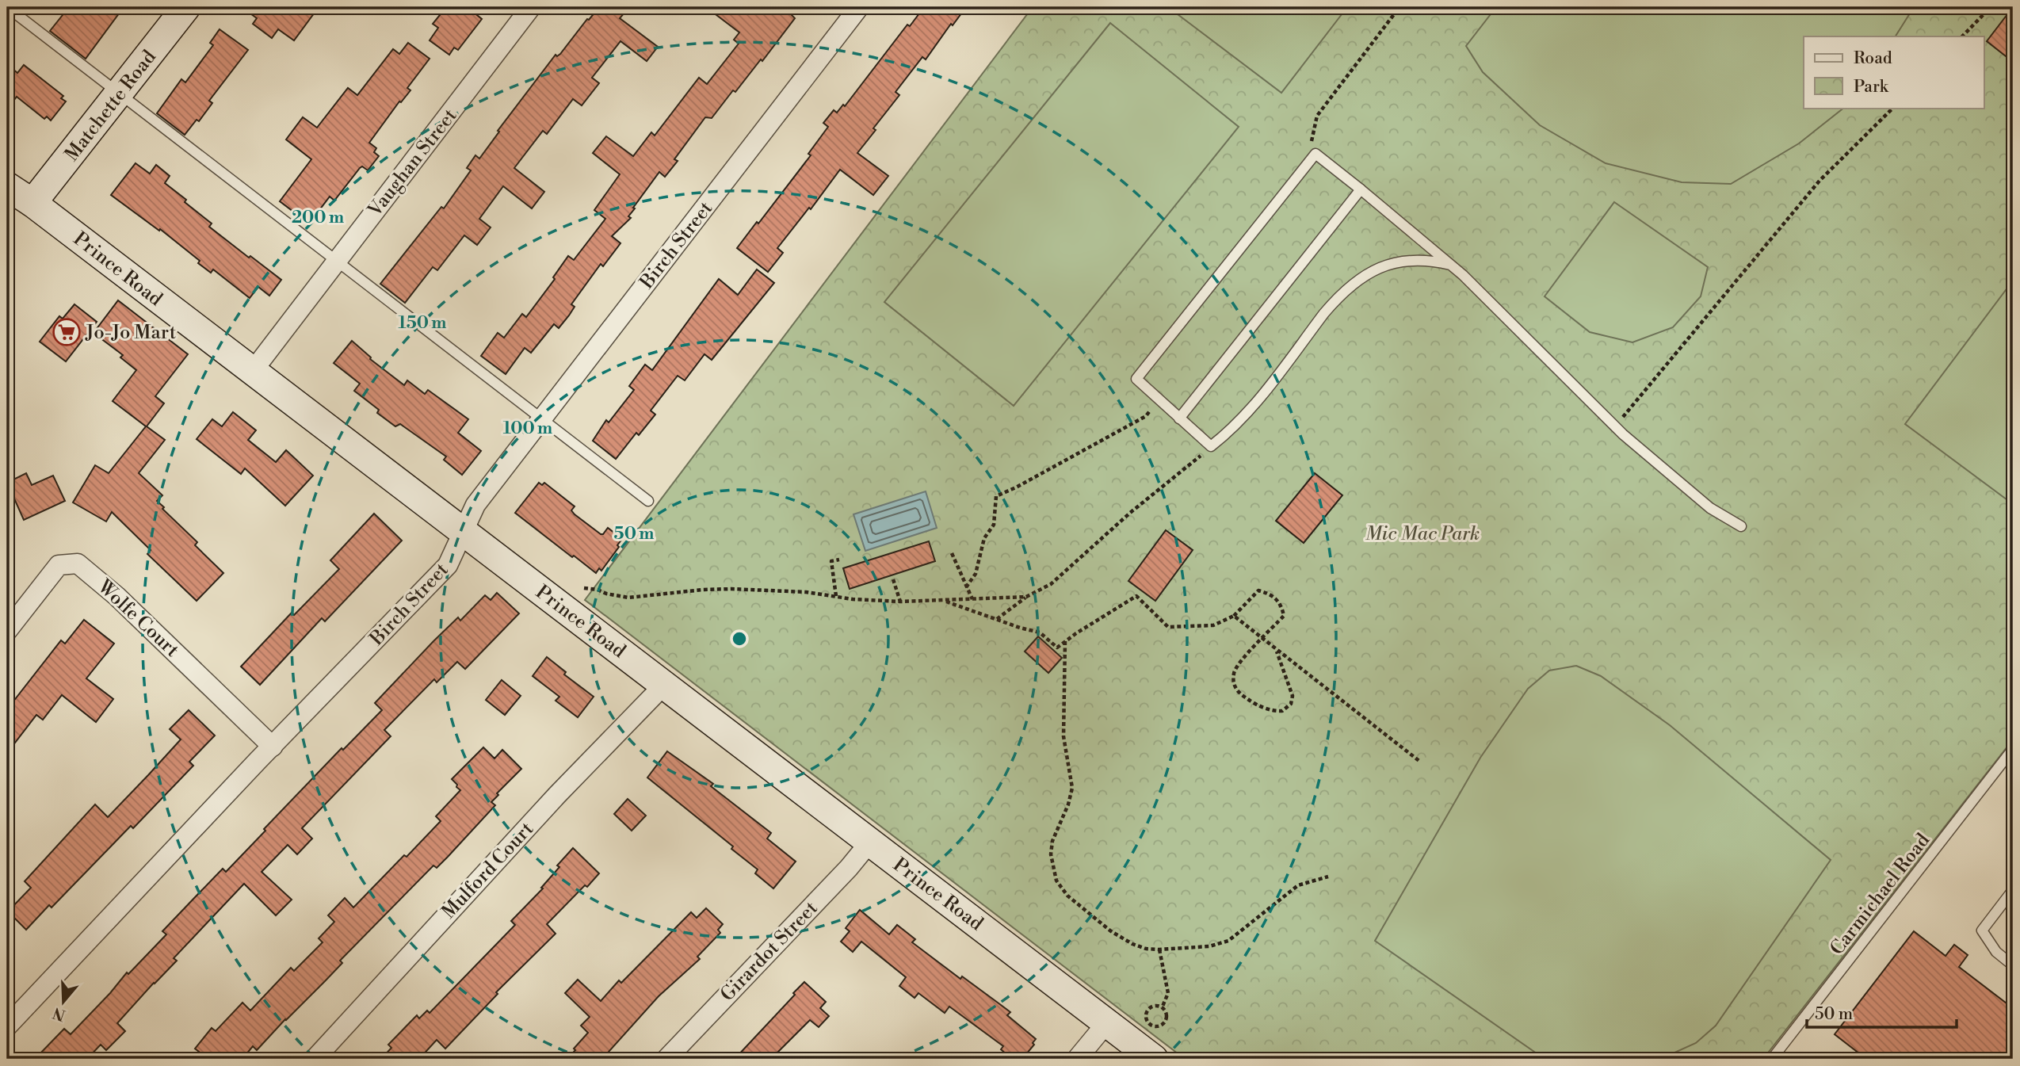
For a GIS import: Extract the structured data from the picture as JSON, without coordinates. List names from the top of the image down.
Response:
{
  "streets": {
    "street": [
      "Matchette Road",
      "Vaughan Street",
      "Birch Street",
      "Prince Road",
      "Wolfe Court",
      "Mulford Court",
      "Girardot Street"
    ],
    "lane": ["Carmichael Road"]
  },
  "crossings": [
    ["Matchette Road", "Prince Road"],
    ["Vaughan Street", "Prince Road"],
    ["Birch Street", "Prince Road"],
    ["Birch Street", "Wolfe Court"],
    ["Prince Road", "Mulford Court"],
    ["Prince Road", "Girardot Street"]
  ],
  "parks": ["Mic Mac Park"],
  "places": {
    "supermarket": ["Jo-Jo Mart"]
  },
  "legend": ["Road", "Park"],
  "scale_bar": "50 m",
  "north": "bottom",
  "rings": [
    "200 m",
    "150 m",
    "100 m",
    "50 m"
  ]
}
